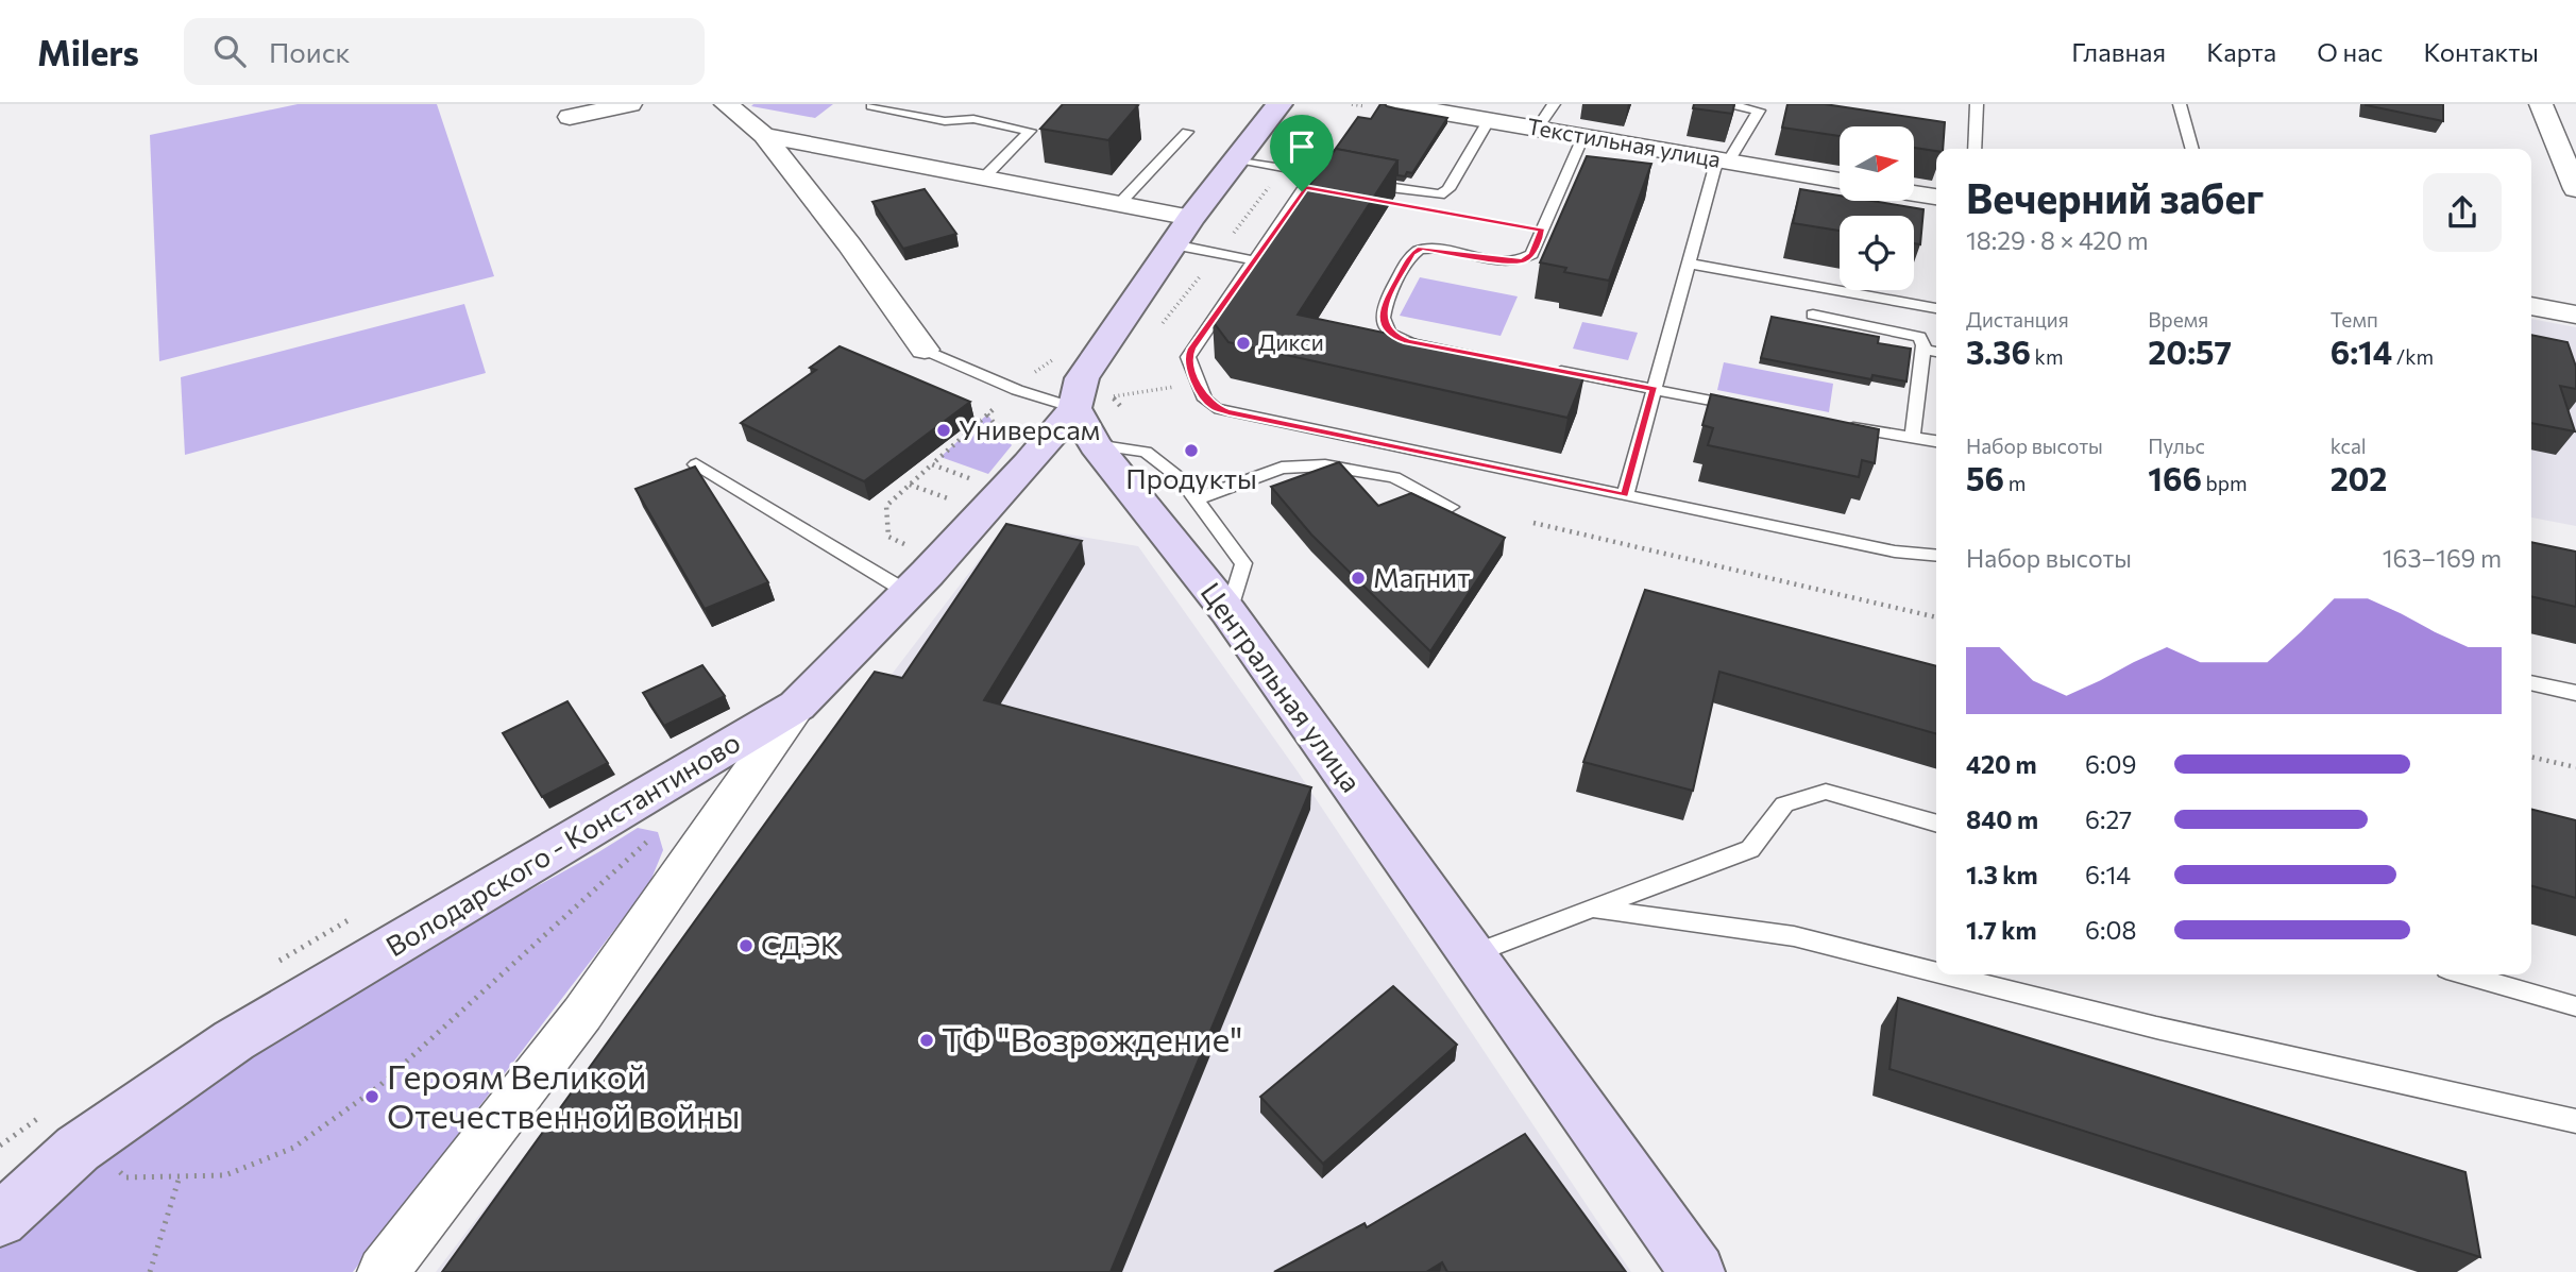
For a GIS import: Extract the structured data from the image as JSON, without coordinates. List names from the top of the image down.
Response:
{
  "streets": {
    "main road": ["Центральная улица", "Володарского - Константиново"],
    "street": ["Текстильная улица"]
  },
  "crossings": [
    ["Центральная улица", "Володарского - Константиново"]
  ],
  "places": [
    "Дикси",
    "Универсам",
    "Продукты",
    "Магнит",
    "СДЭК",
    "ТФ \"Возрождение\"",
    "Героям Великой Отечественной войны"
  ],
  "north": "right",
  "page": {
    "header": "Milers",
    "search": "Поиск",
    "nav": [
      "Главная",
      "Карта",
      "О нас",
      "Контакты"
    ],
    "heading": ["Вечерний забег", "18:29 · 8 × 420 m"],
    "stats": [
      ["Дистанция", "3.36 km"],
      ["Время", "20:57"],
      ["Темп", "6:14 /km"],
      ["Набор высоты", "56 m"],
      ["Пульс", "166 bpm"],
      ["kcal", "202"]
    ],
    "chart": ["Набор высоты", "163–169 m"],
    "list": [
      {
        "name": "420 m",
        "note": "6:09"
      },
      {
        "name": "840 m",
        "note": "6:27"
      },
      {
        "name": "1.3 km",
        "note": "6:14"
      },
      {
        "name": "1.7 km",
        "note": "6:08"
      }
    ]
  }
}
